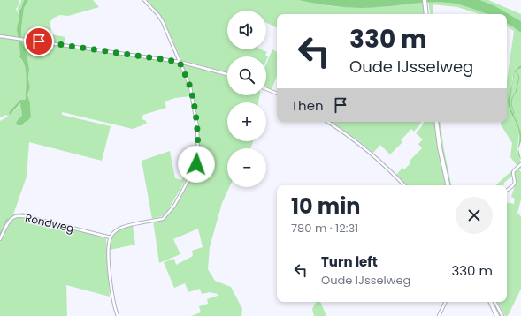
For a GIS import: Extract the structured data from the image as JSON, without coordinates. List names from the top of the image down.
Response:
{
  "streets": {
    "street": ["Rondweg"]
  },
  "page": {
    "map_buttons": ["+", "−"],
    "turn": ["330 m", "Oude IJsselweg"],
    "then": "Then",
    "heading": ["10 min", "780 m · 12:31"],
    "list": [
      {
        "name": "Turn left",
        "note": "Oude IJsselweg",
        "value": "330 m"
      }
    ]
  }
}
